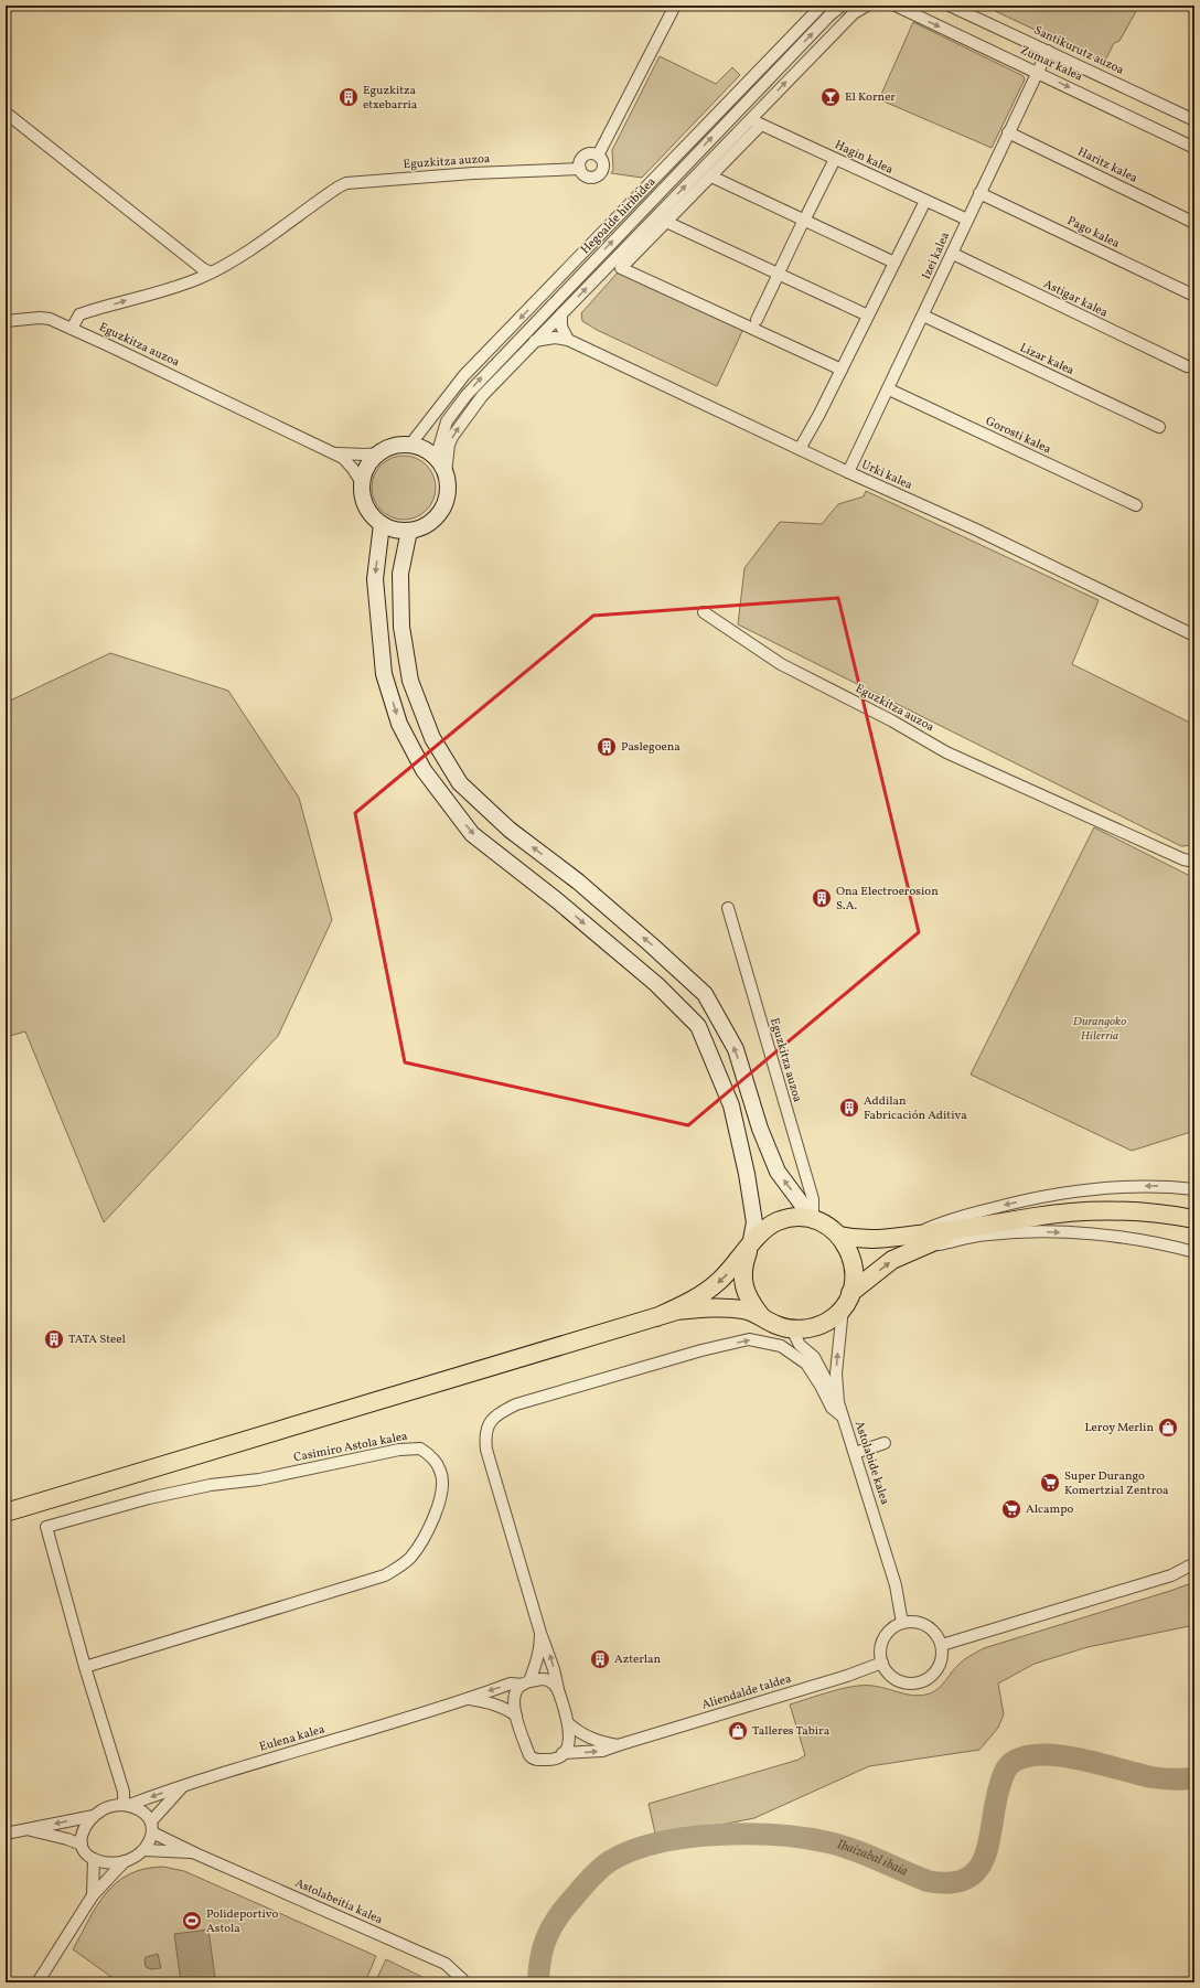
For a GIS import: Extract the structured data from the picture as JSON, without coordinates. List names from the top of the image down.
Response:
{
  "streets": {
    "street": [
      "Santikurutz auzoa",
      "Zumar kalea",
      "Hagin kalea",
      "Eguzkitza auzoa",
      "Haritz kalea",
      "Hegoalde hiribidea",
      "Pago kalea",
      "Izei kalea",
      "Astigar kalea",
      "Lizar kalea",
      "Gorosti kalea",
      "Urki kalea",
      "Casimiro Astola kalea",
      "Astolabide kalea",
      "Aliendalde taldea",
      "Eulena kalea",
      "Astolabeitia kalea"
    ]
  },
  "crossings": [
    ["Santikurutz auzoa", "Izei kalea"],
    ["Zumar kalea", "Izei kalea"],
    ["Hagin kalea", "Izei kalea"],
    ["Eguzkitza auzoa", "Astolabide kalea"],
    ["Haritz kalea", "Izei kalea"],
    ["Pago kalea", "Izei kalea"],
    ["Izei kalea", "Astigar kalea"],
    ["Izei kalea", "Lizar kalea"],
    ["Izei kalea", "Gorosti kalea"],
    ["Izei kalea", "Urki kalea"],
    ["Casimiro Astola kalea", "Eulena kalea"],
    ["Casimiro Astola kalea", "Astolabeitia kalea"],
    ["Astolabide kalea", "Aliendalde taldea"],
    ["Eulena kalea", "Astolabeitia kalea"]
  ],
  "one_way": ["Zumar kalea"],
  "water": ["Ibaizabal ibaia"],
  "parks": ["Durangoko Hilerria"],
  "places": {
    "building": [
      "Eguzkitza etxebarria",
      "Paslegoena",
      "Ona Electroerosion S.A.",
      "Addilan Fabricación Aditiva",
      "TATA Steel",
      "Azterlan"
    ],
    "bar": ["El Korner"],
    "shop": ["Leroy Merlin", "Talleres Tabira"],
    "supermarket": ["Super Durango Komertzial Zentroa", "Alcampo"],
    "sports": ["Polideportivo Astola"]
  }
}
